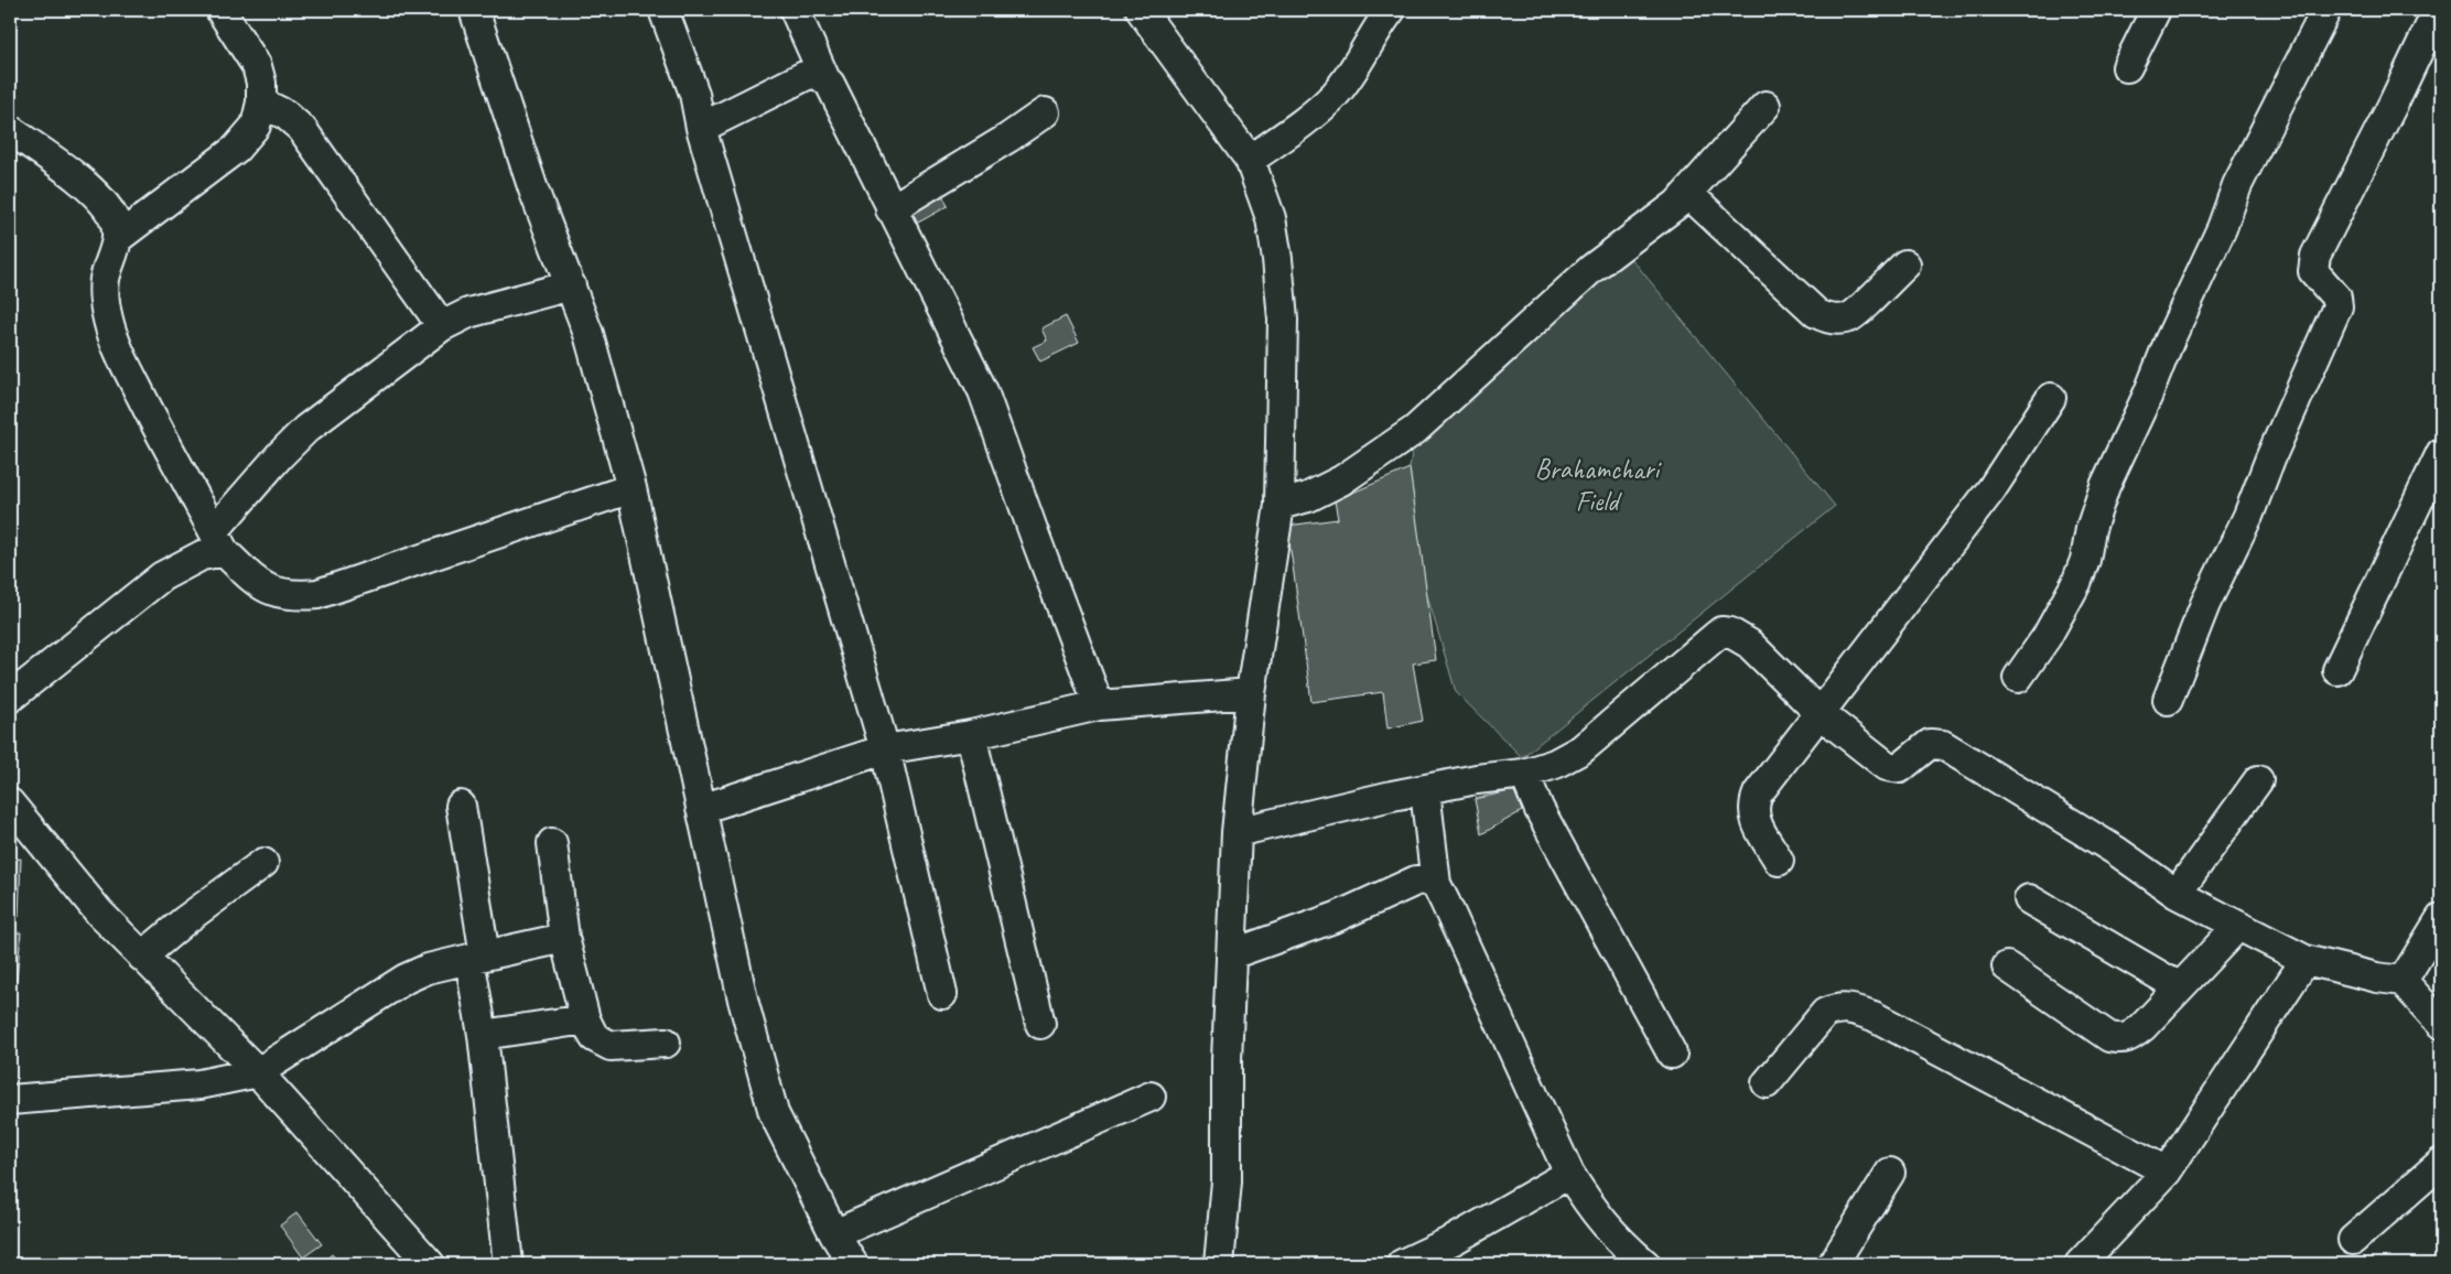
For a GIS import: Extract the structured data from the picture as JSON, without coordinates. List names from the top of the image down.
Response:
{
  "parks": ["Brahamchari Field"]
}
